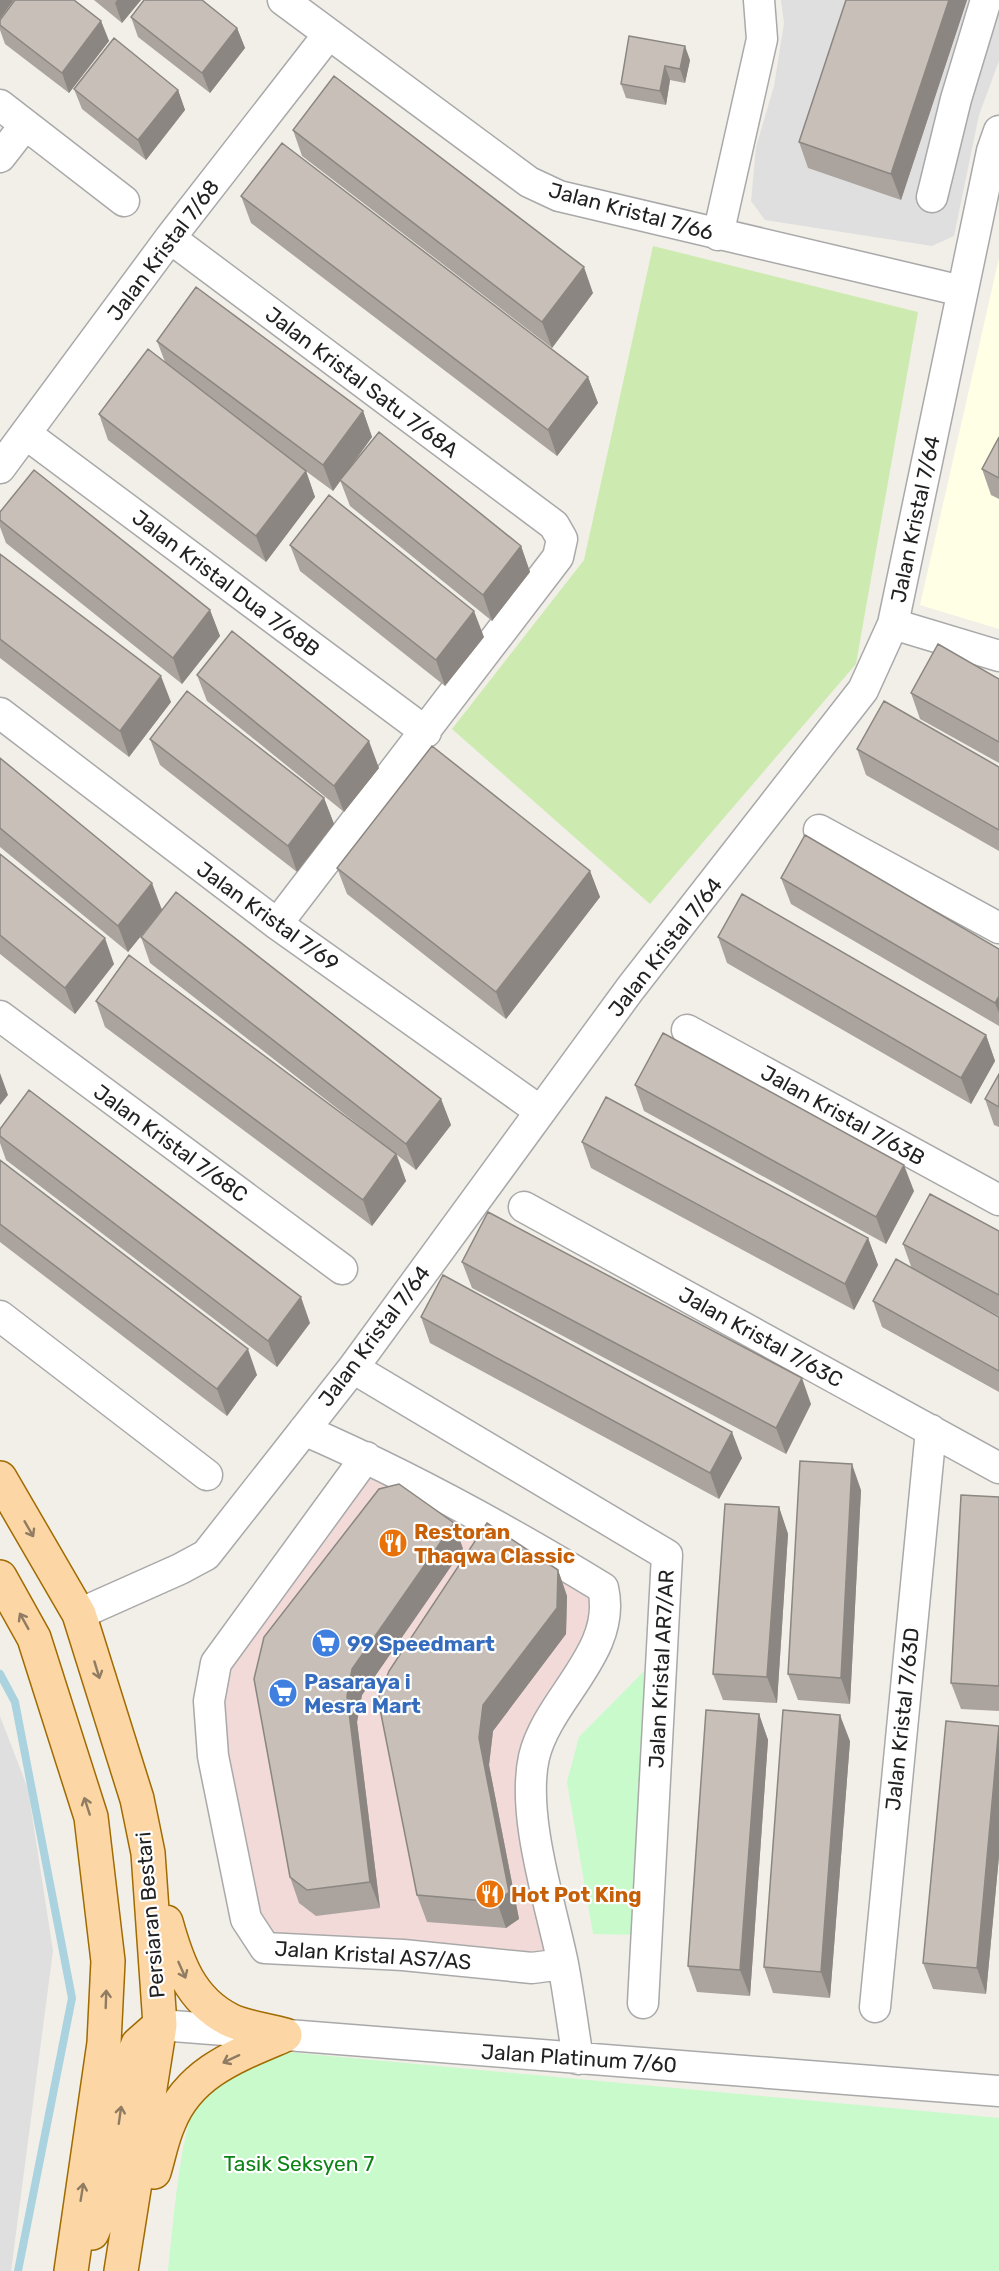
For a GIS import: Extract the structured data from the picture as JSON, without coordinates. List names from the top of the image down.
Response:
{
  "streets": {
    "main road": ["Persiaran Bestari"],
    "street": [
      "Jalan Kristal 7/66",
      "Jalan Kristal 7/68",
      "Jalan Kristal Satu 7/68A",
      "Jalan Kristal 7/64",
      "Jalan Kristal Dua 7/68B",
      "Jalan Kristal 7/69",
      "Jalan Kristal 7/63B",
      "Jalan Kristal 7/68C",
      "Jalan Kristal 7/63C",
      "Jalan Kristal AR7/AR",
      "Jalan Kristal 7/63D",
      "Jalan Kristal AS7/AS",
      "Jalan Platinum 7/60"
    ]
  },
  "crossings": [
    ["Jalan Kristal 7/66", "Jalan Kristal 7/68"],
    ["Jalan Kristal 7/66", "Jalan Kristal 7/64"],
    ["Jalan Kristal 7/68", "Jalan Kristal Satu 7/68A"],
    ["Jalan Kristal 7/68", "Jalan Kristal Dua 7/68B"],
    ["Jalan Kristal Satu 7/68A", "Jalan Kristal Dua 7/68B"],
    ["Jalan Kristal 7/64", "Jalan Kristal 7/69"],
    ["Jalan Kristal 7/64", "Jalan Kristal AR7/AR"],
    ["Jalan Kristal 7/64", "Persiaran Bestari"],
    ["Jalan Kristal 7/63C", "Jalan Kristal 7/63D"],
    ["Persiaran Bestari", "Jalan Platinum 7/60"]
  ],
  "parks": ["Tasik Seksyen 7"],
  "places": {
    "restaurant": ["Restoran Thaqwa Classic", "Hot Pot King"],
    "supermarket": ["99 Speedmart", "Pasaraya i Mesra Mart"]
  }
}
